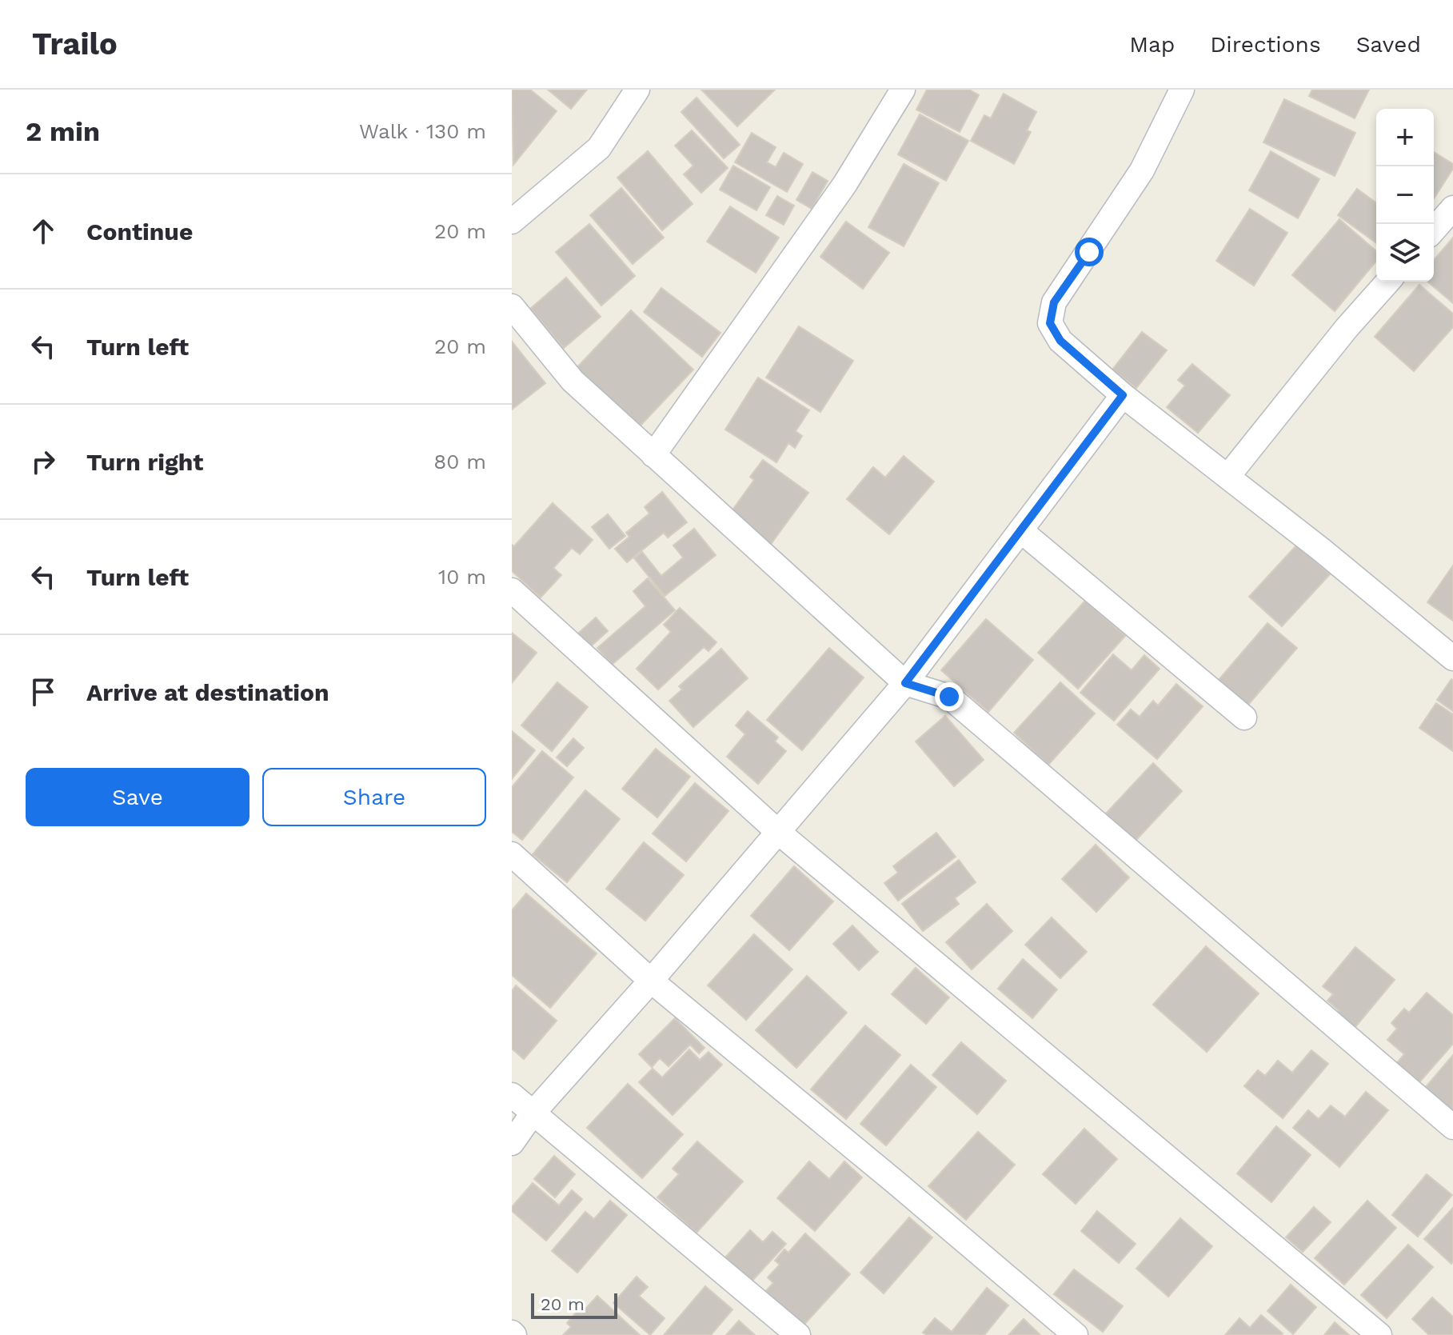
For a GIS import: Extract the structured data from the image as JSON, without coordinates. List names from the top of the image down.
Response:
{
  "scale_bar": "20 m",
  "page": {
    "header": "Trailo",
    "nav": ["Map", "Directions", "Saved"],
    "heading": ["2 min", "Walk · 130 m"],
    "map_buttons": ["+", "−"],
    "list": [
      ["Continue", "20 m"],
      ["Turn left", "20 m"],
      ["Turn right", "80 m"],
      ["Turn left", "10 m"],
      "Arrive at destination"
    ],
    "buttons": ["Save", "Share"],
    "scale": "20 m"
  }
}
